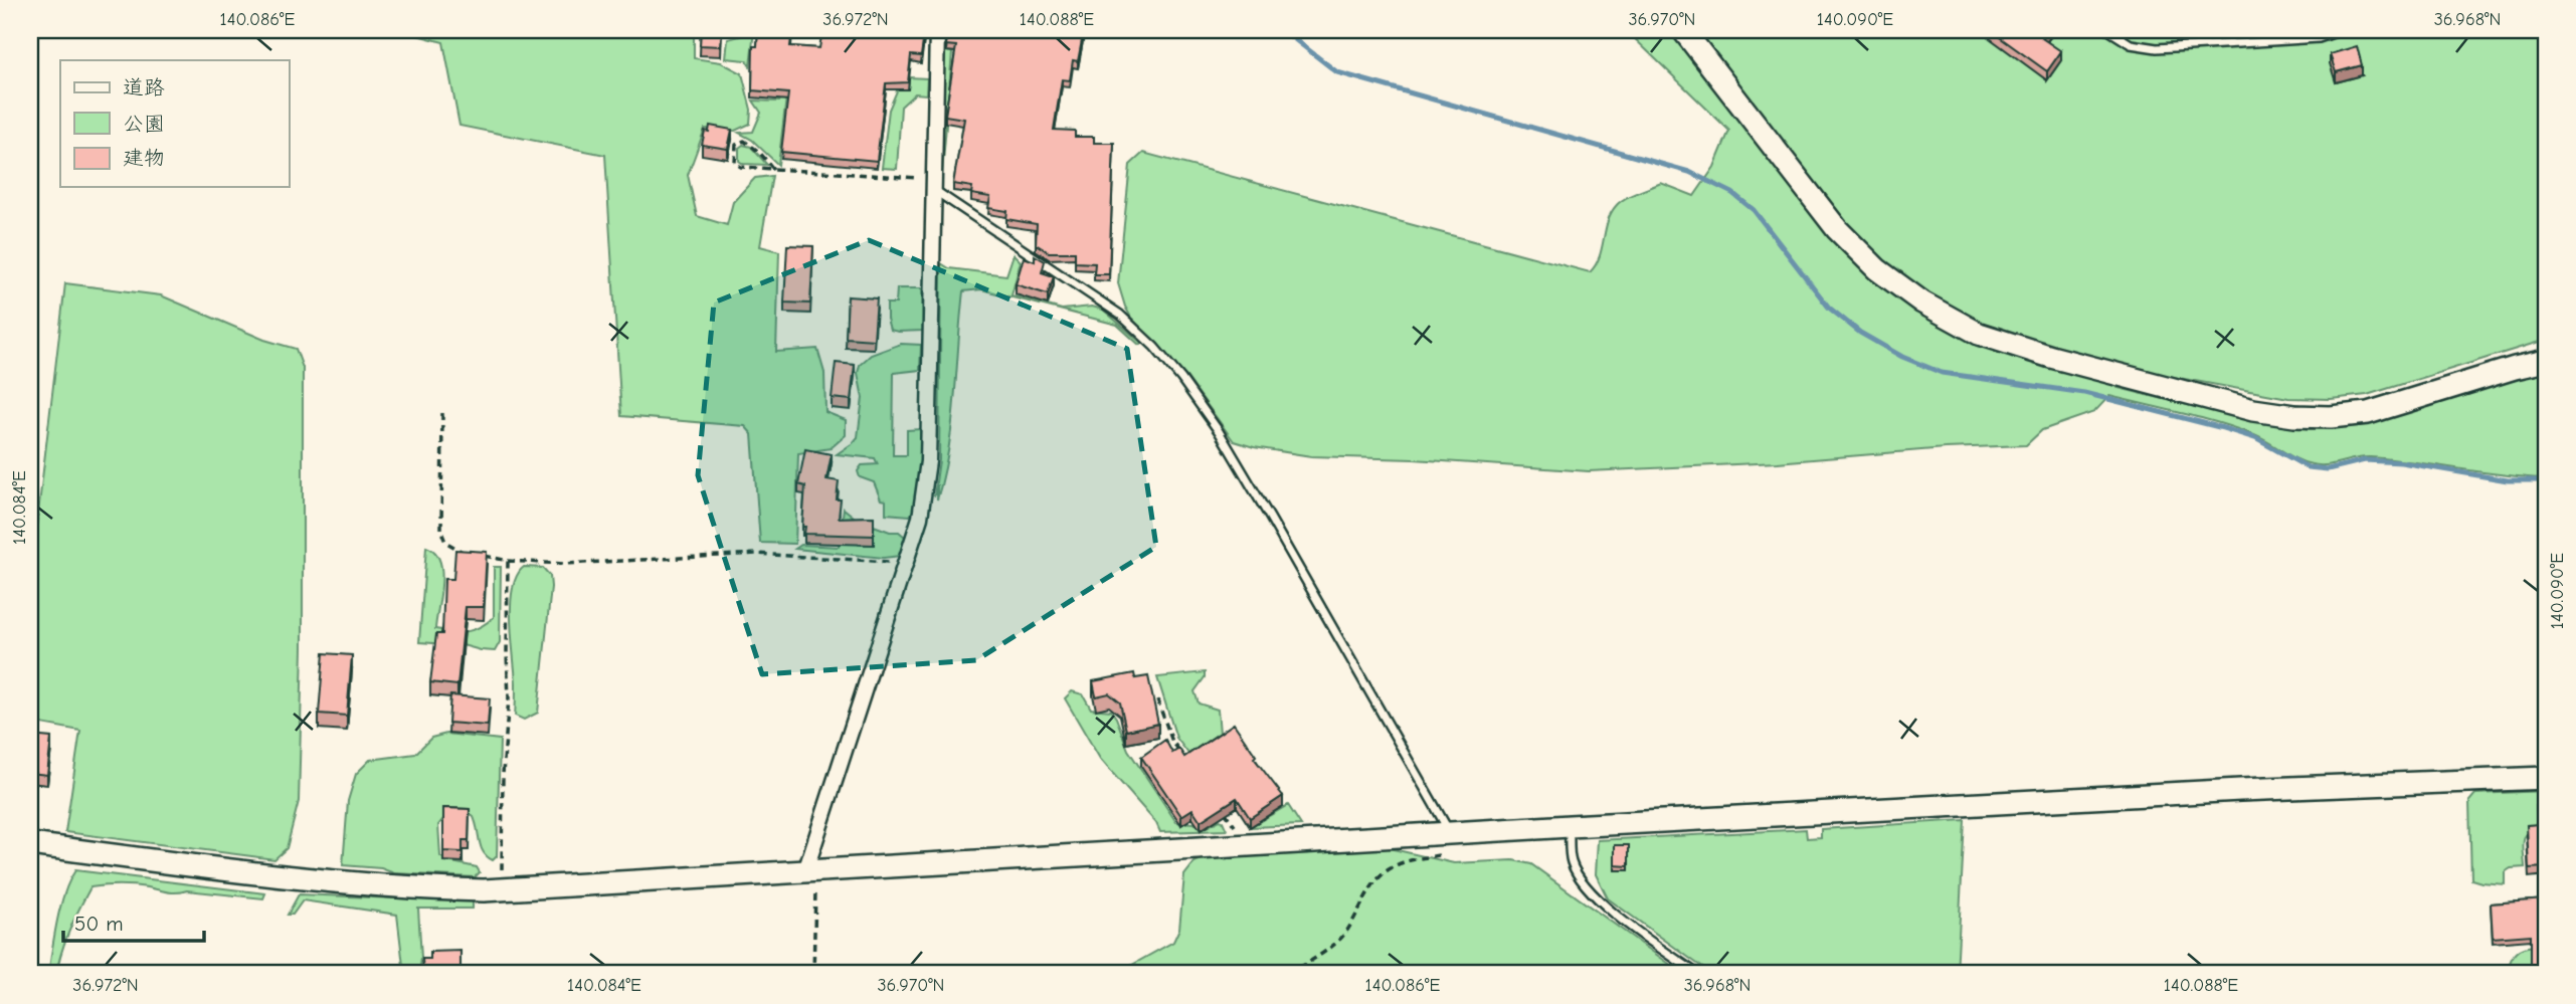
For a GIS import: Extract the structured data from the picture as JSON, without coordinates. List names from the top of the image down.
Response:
{
  "legend": ["道路", "公園", "建物"],
  "scale_bar": "50 m",
  "coordinates": [
    "140.086°E",
    "36.972°N",
    "140.088°E",
    "36.970°N",
    "140.090°E",
    "36.968°N",
    "140.084°E"
  ]
}
